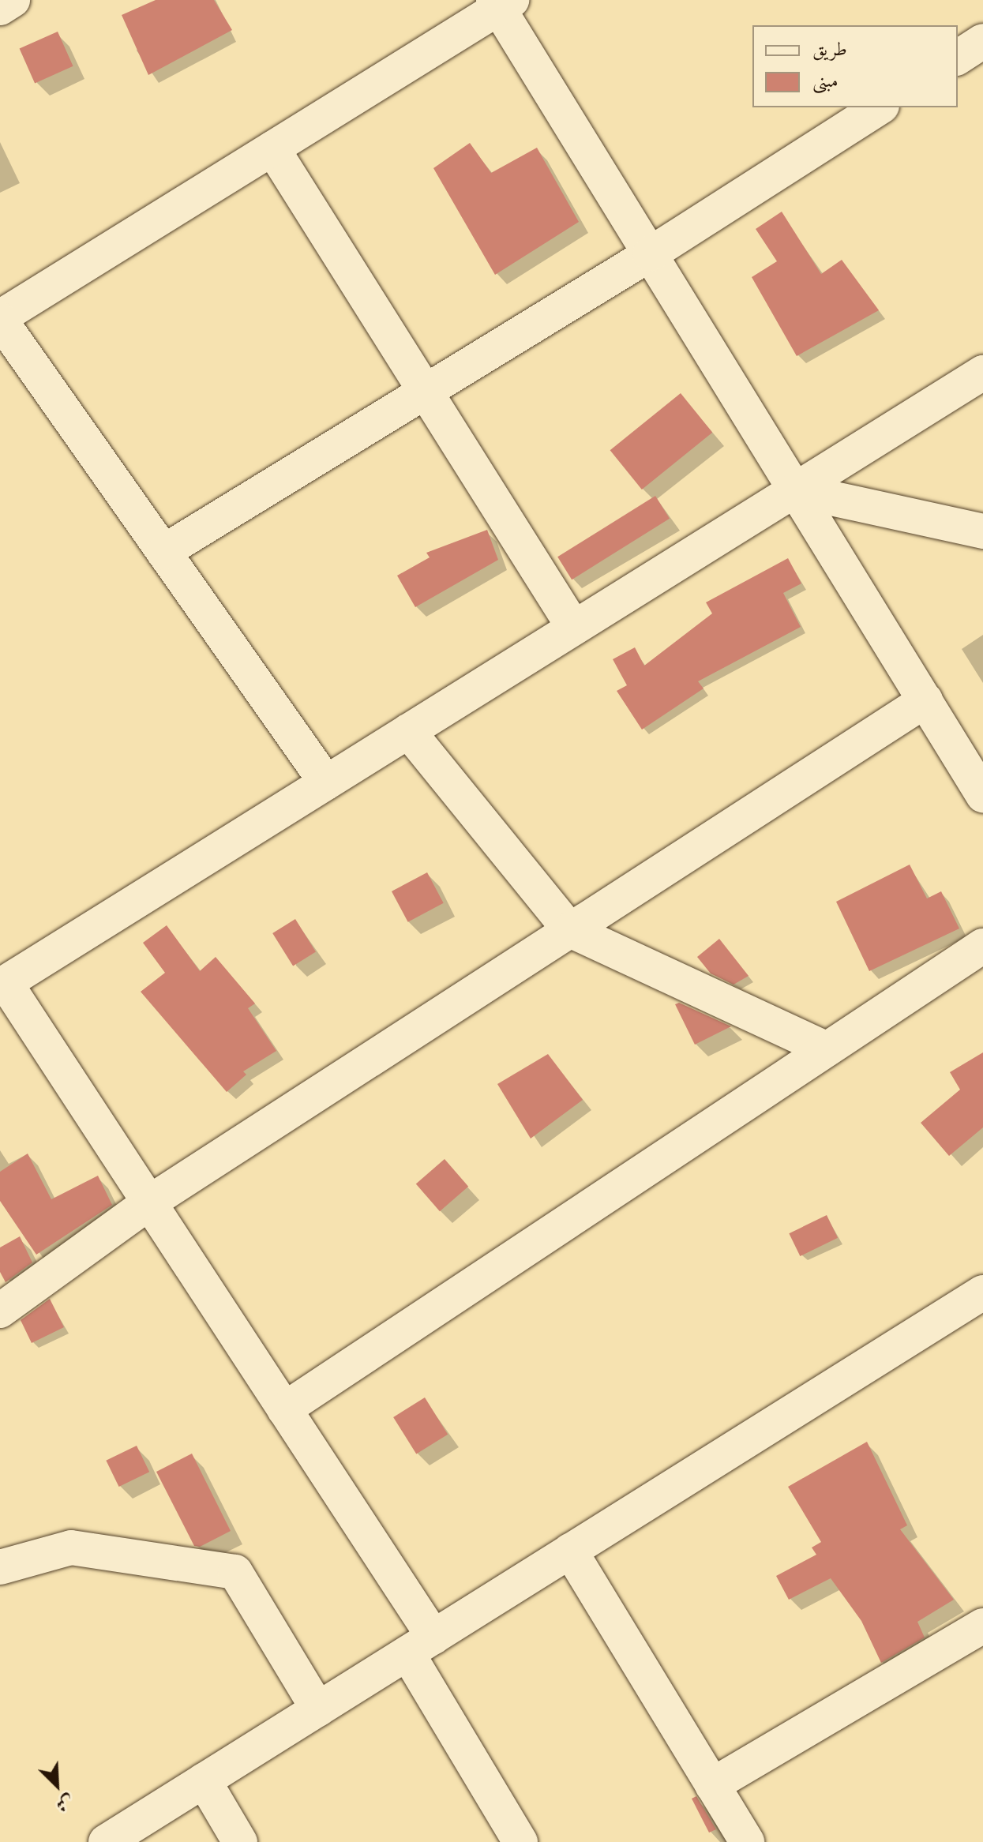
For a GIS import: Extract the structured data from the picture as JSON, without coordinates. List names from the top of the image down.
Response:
{
  "legend": ["طريق", "مبنى"],
  "north": "bottom right"
}
